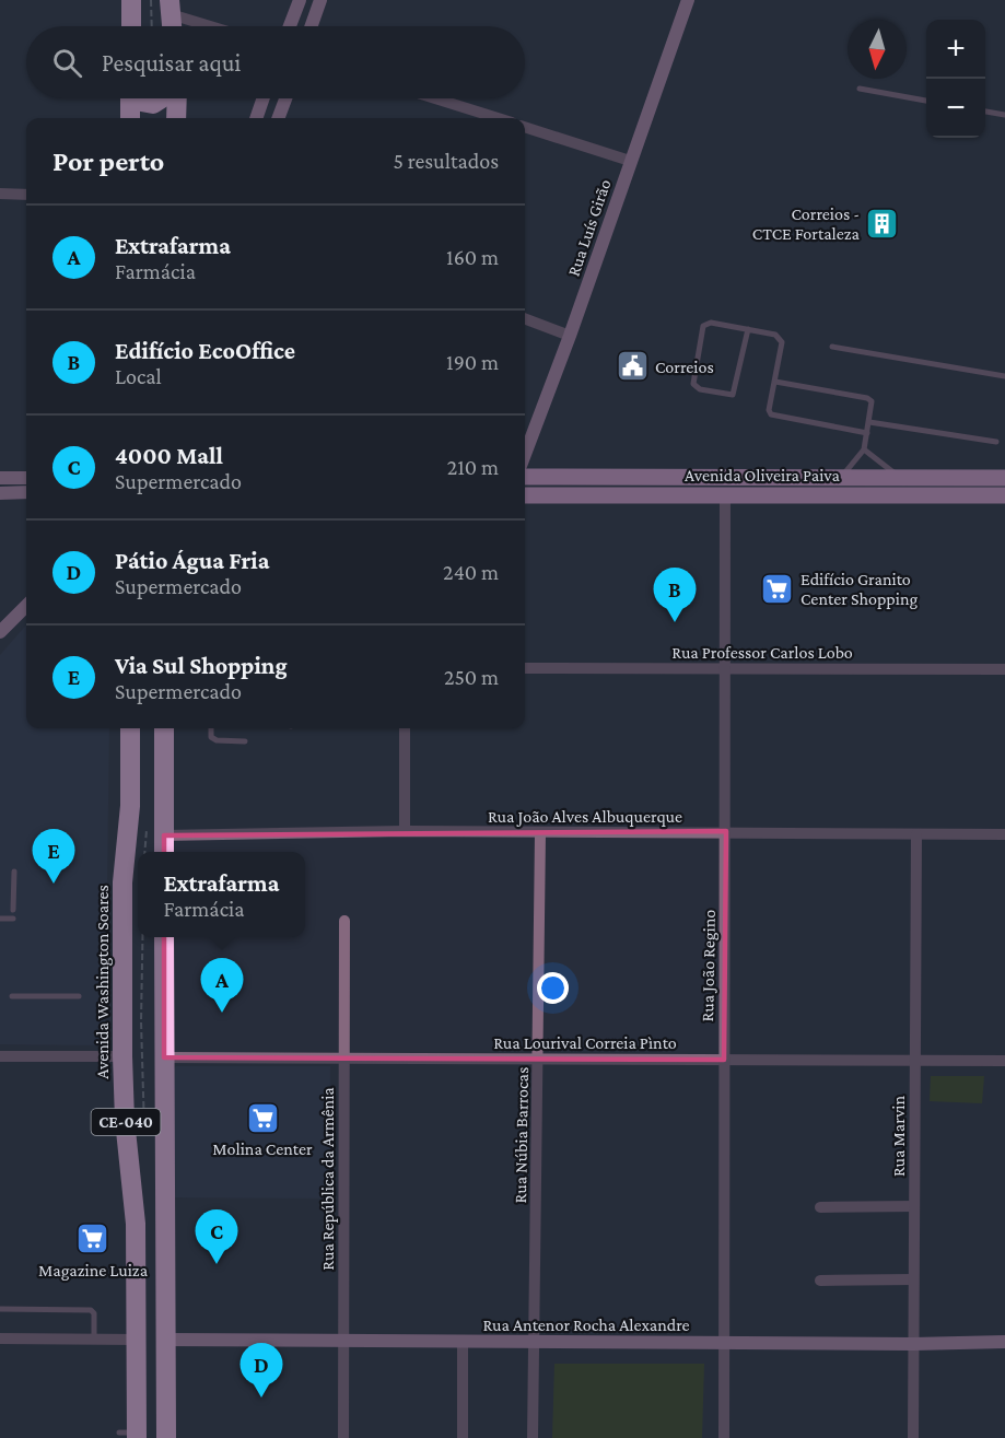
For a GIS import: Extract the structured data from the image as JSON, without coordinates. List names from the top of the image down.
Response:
{
  "streets": {
    "highway": ["Avenida Washington Soares", "CE-040"],
    "main road": ["Avenida Oliveira Paiva"],
    "street": [
      "Rua Luís Girão",
      "Rua Professor Carlos Lobo",
      "Rua João Alves Albuquerque",
      "Rua João Regino",
      "Rua Lourival Correia Pìnto",
      "Rua Núbia Barrocas",
      "Rua Marvin",
      "Rua República da Armênia",
      "Rua Antenor Rocha Alexandre"
    ]
  },
  "crossings": [
    ["Avenida Oliveira Paiva", "Rua João Regino"],
    ["Rua Professor Carlos Lobo", "Rua João Regino"],
    ["Rua João Alves Albuquerque", "Rua João Regino"],
    ["Rua João Alves Albuquerque", "Rua Núbia Barrocas"],
    ["Rua João Alves Albuquerque", "Rua Marvin"],
    ["Rua João Regino", "Rua Lourival Correia Pìnto"],
    ["Rua João Regino", "Rua Antenor Rocha Alexandre"],
    ["Rua Lourival Correia Pìnto", "CE-040"],
    ["Rua Lourival Correia Pìnto", "Rua Núbia Barrocas"],
    ["Rua Lourival Correia Pìnto", "Rua Marvin"],
    ["Rua Lourival Correia Pìnto", "Rua República da Armênia"],
    ["CE-040", "Rua Antenor Rocha Alexandre"],
    ["Rua Núbia Barrocas", "Rua Antenor Rocha Alexandre"],
    ["Rua Marvin", "Rua Antenor Rocha Alexandre"],
    ["Rua República da Armênia", "Rua Antenor Rocha Alexandre"]
  ],
  "places": {
    "building": ["Correios - CTCE Fortaleza"],
    "public building": ["Correios"],
    "supermarket": ["Edifício Granito Center Shopping", "Molina Center", "Magazine Luiza"]
  },
  "north": "bottom",
  "page": {
    "map_buttons": ["+", "−"],
    "search": "Pesquisar aqui",
    "heading": ["Por perto", "5 resultados"],
    "list": [
      {
        "mark": "A",
        "name": "Extrafarma",
        "note": "Farmácia",
        "value": "160 m"
      },
      {
        "mark": "B",
        "name": "Edifício EcoOffice",
        "note": "Local",
        "value": "190 m"
      },
      {
        "mark": "C",
        "name": "4000 Mall",
        "note": "Supermercado",
        "value": "210 m"
      },
      {
        "mark": "D",
        "name": "Pátio Água Fria",
        "note": "Supermercado",
        "value": "240 m"
      },
      {
        "mark": "E",
        "name": "Via Sul Shopping",
        "note": "Supermercado",
        "value": "250 m"
      }
    ],
    "pins": [
      "B",
      "E",
      "A",
      "C",
      "D"
    ],
    "popup": ["Extrafarma", "Farmácia"]
  }
}
